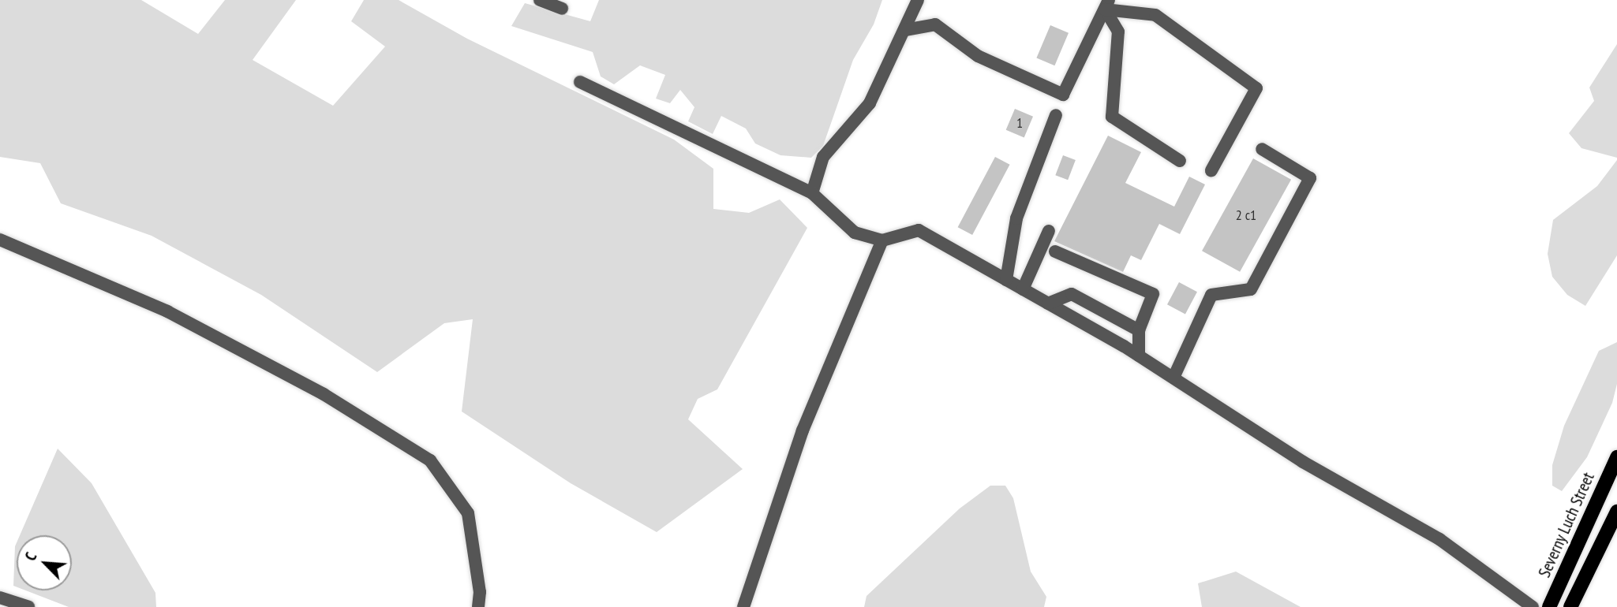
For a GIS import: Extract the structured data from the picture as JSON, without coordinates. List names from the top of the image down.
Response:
{
  "streets": {
    "main road": ["Severny Luch Street"]
  },
  "house_numbers": ["1", "2 с1"],
  "north": "top left"
}
